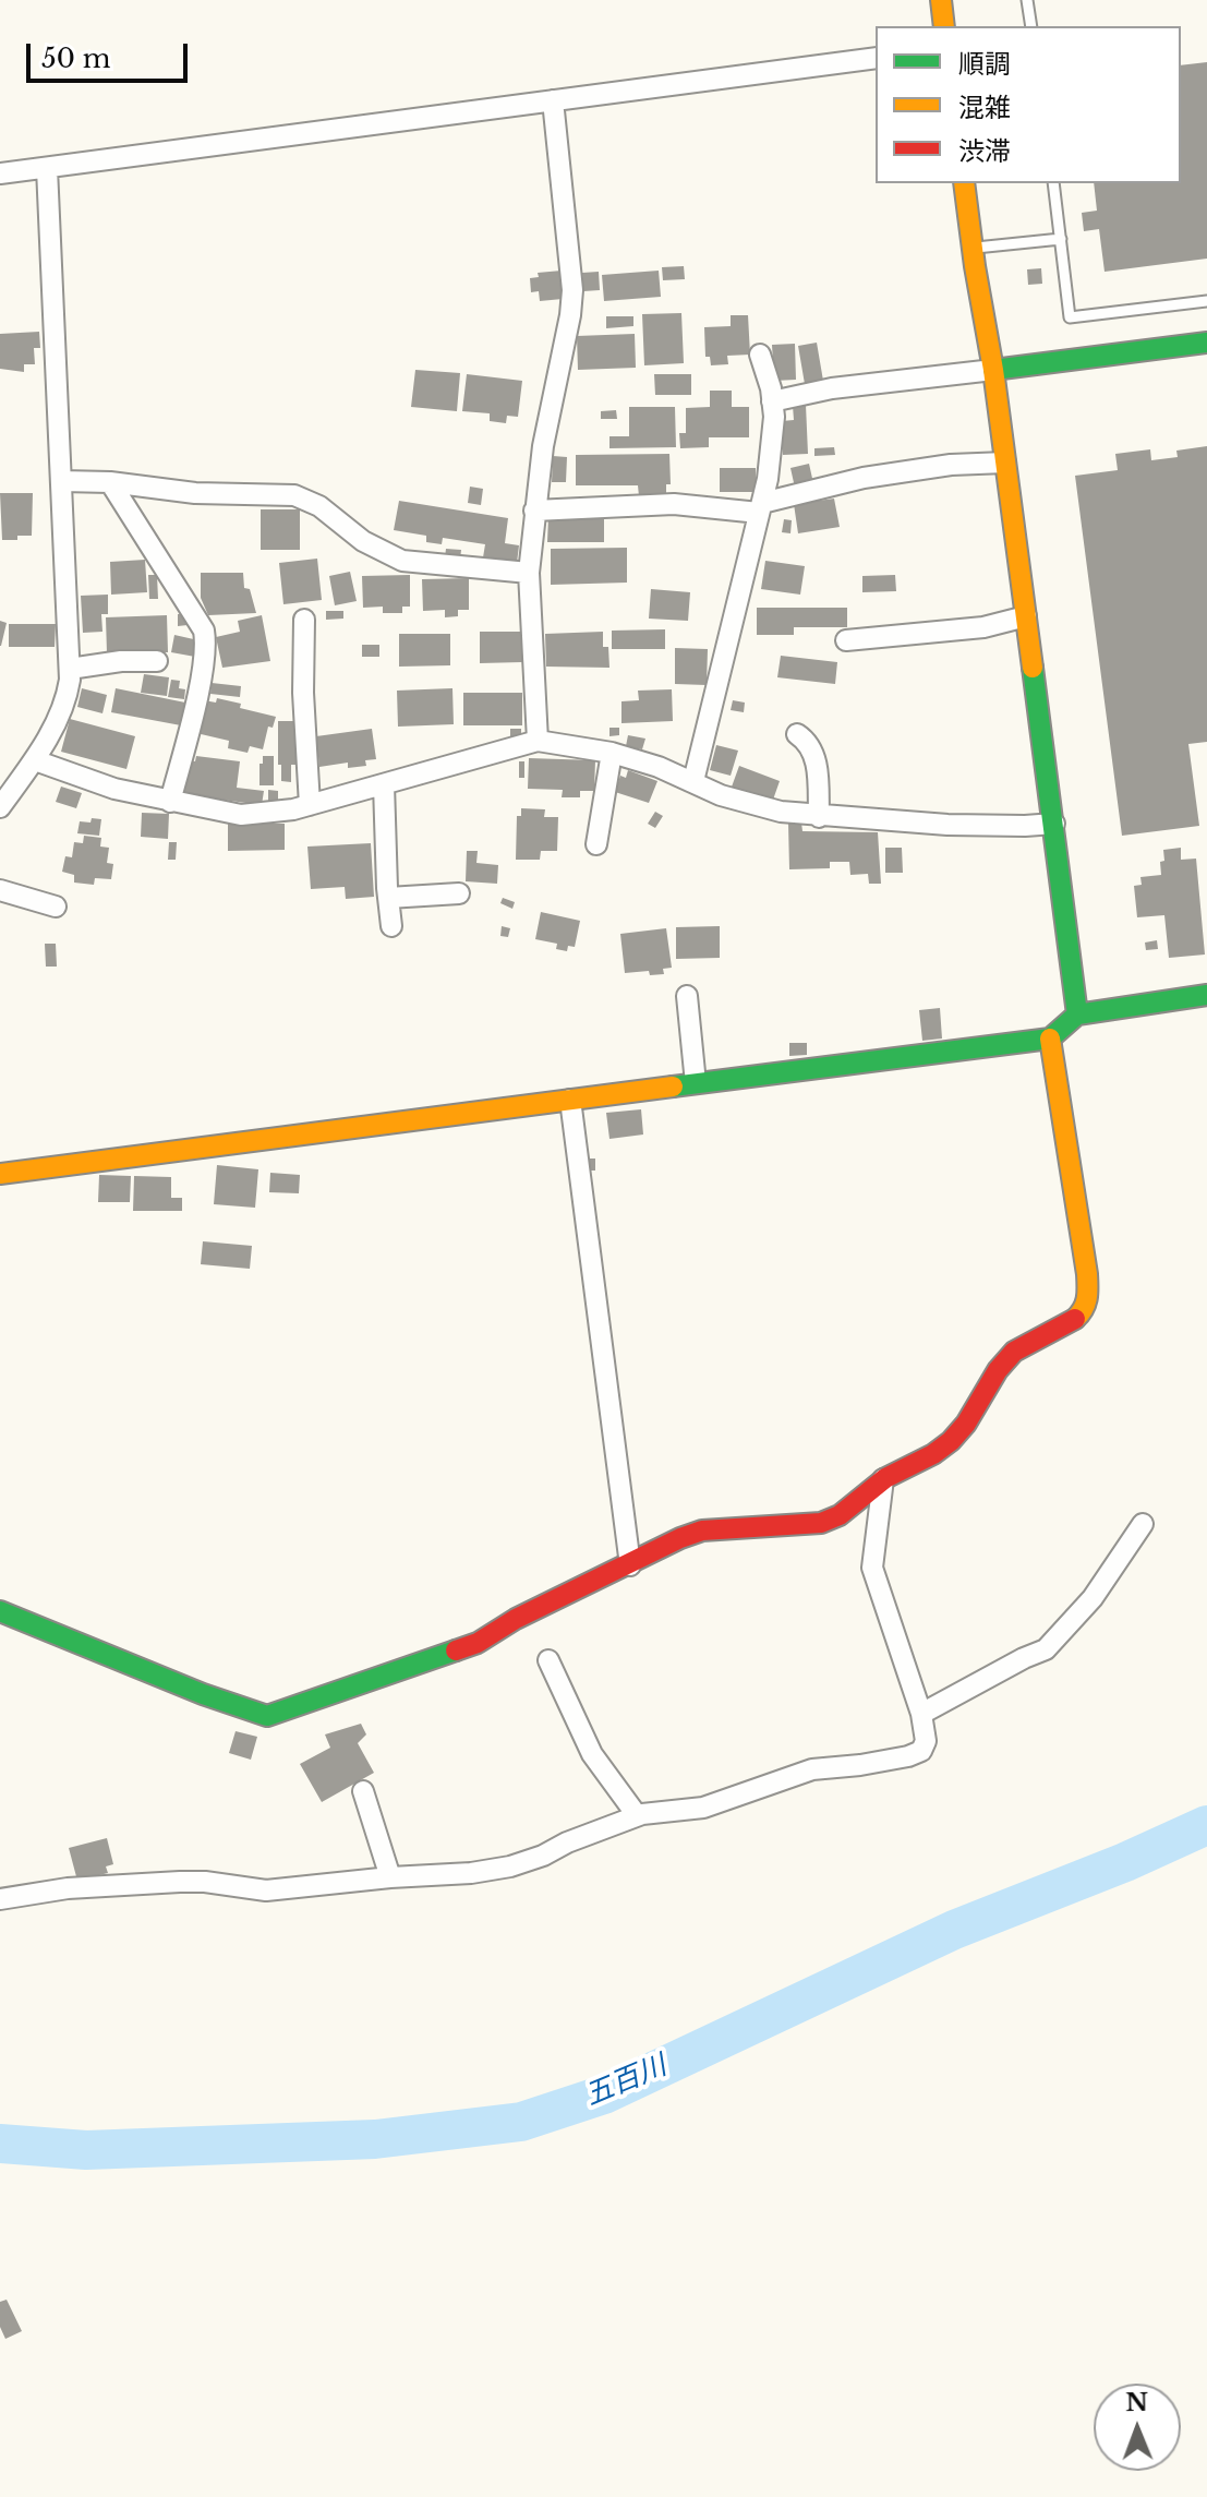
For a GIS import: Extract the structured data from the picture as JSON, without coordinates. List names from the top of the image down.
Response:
{
  "water": ["五百川"],
  "legend": ["順調", "混雑", "渋滞"],
  "scale_bar": "50 m",
  "north": "top"
}
